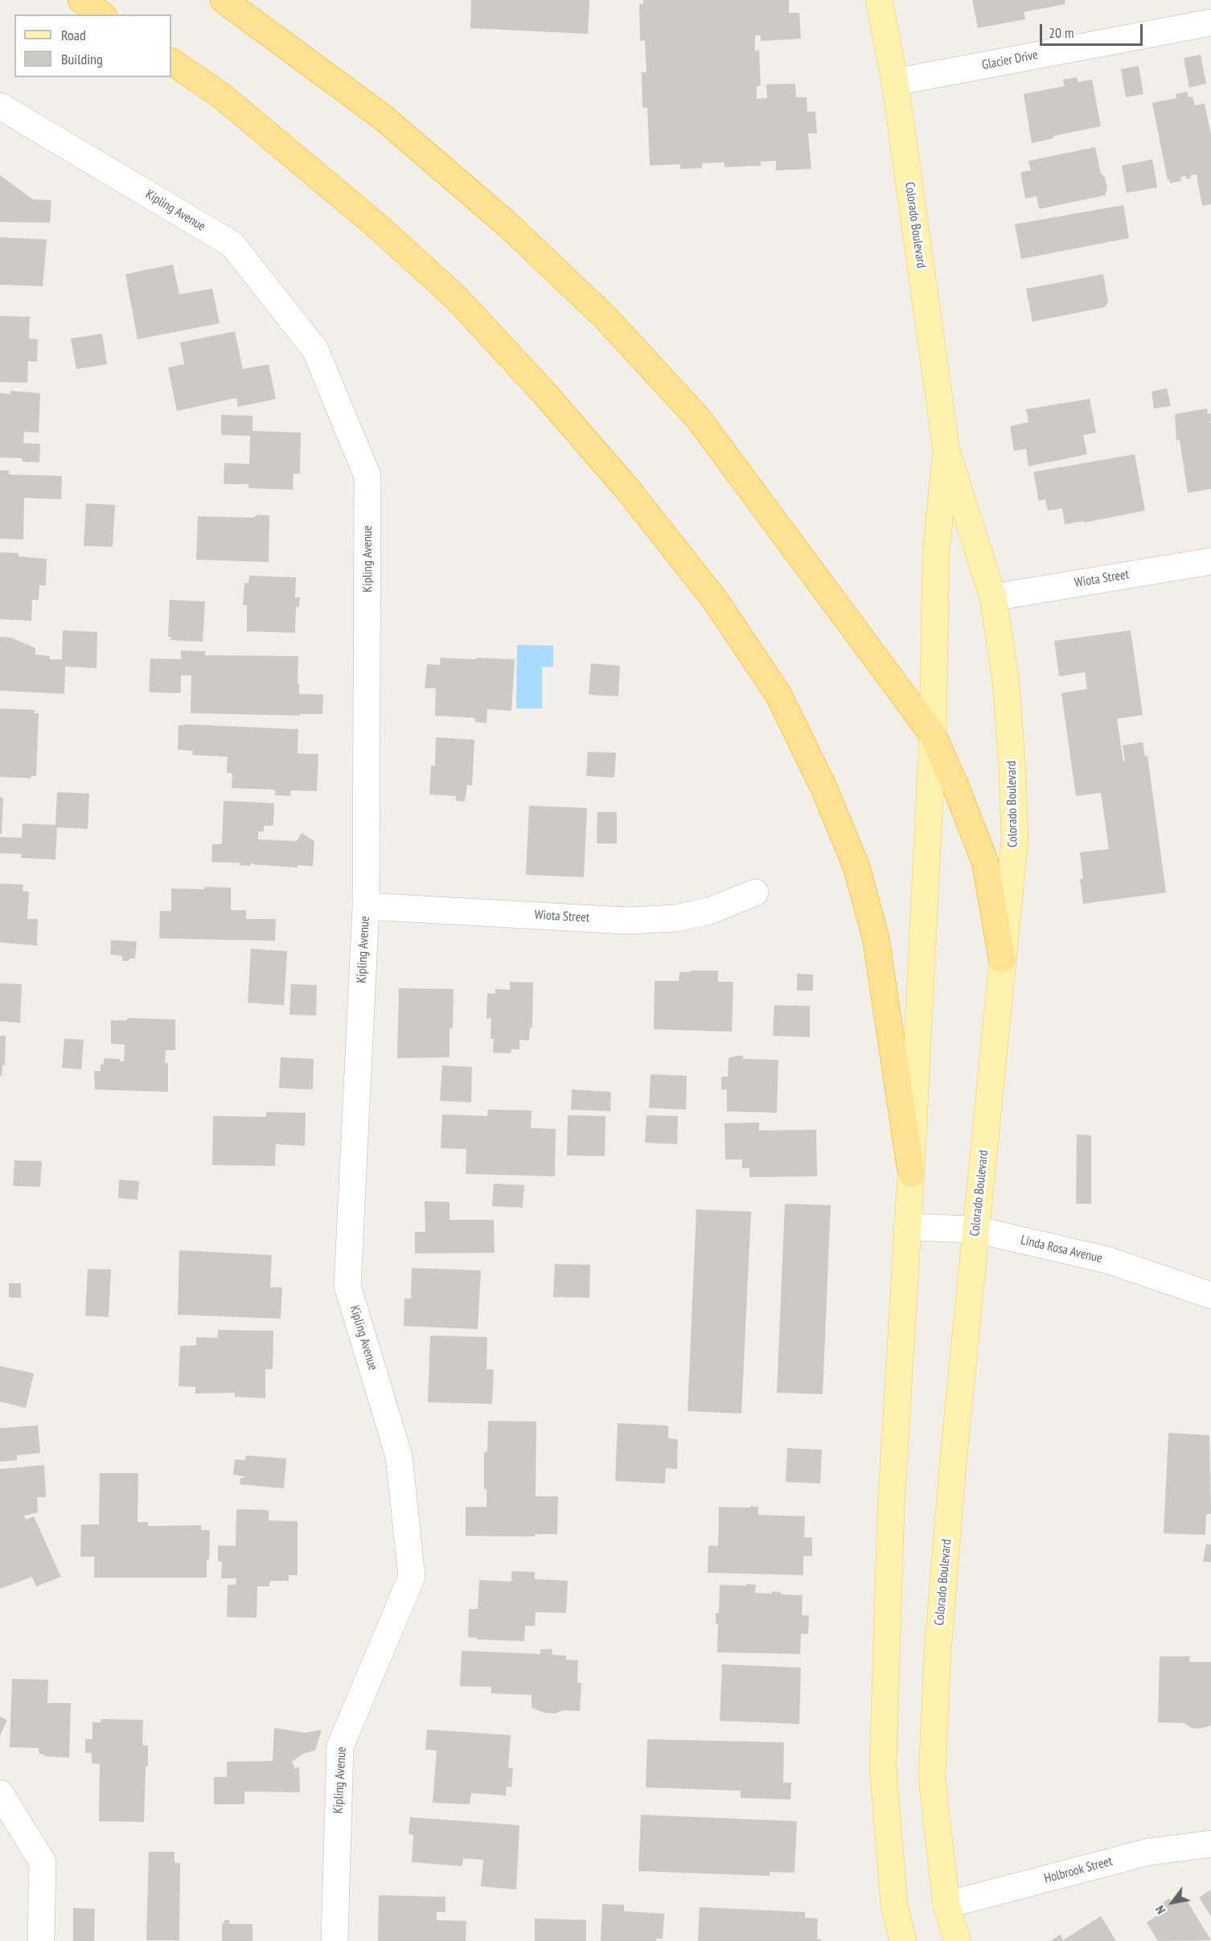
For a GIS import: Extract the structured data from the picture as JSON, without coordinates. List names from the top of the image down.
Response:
{
  "streets": {
    "main road": ["Colorado Boulevard"],
    "street": [
      "Glacier Drive",
      "Kipling Avenue",
      "Wiota Street",
      "Linda Rosa Avenue",
      "Holbrook Street"
    ]
  },
  "crossings": [
    ["Glacier Drive", "Colorado Boulevard"],
    ["Kipling Avenue", "Wiota Street"],
    ["Colorado Boulevard", "Wiota Street"],
    ["Colorado Boulevard", "Linda Rosa Avenue"],
    ["Colorado Boulevard", "Holbrook Street"]
  ],
  "legend": ["Road", "Building"],
  "scale_bar": "20 m",
  "north": "bottom left"
}
